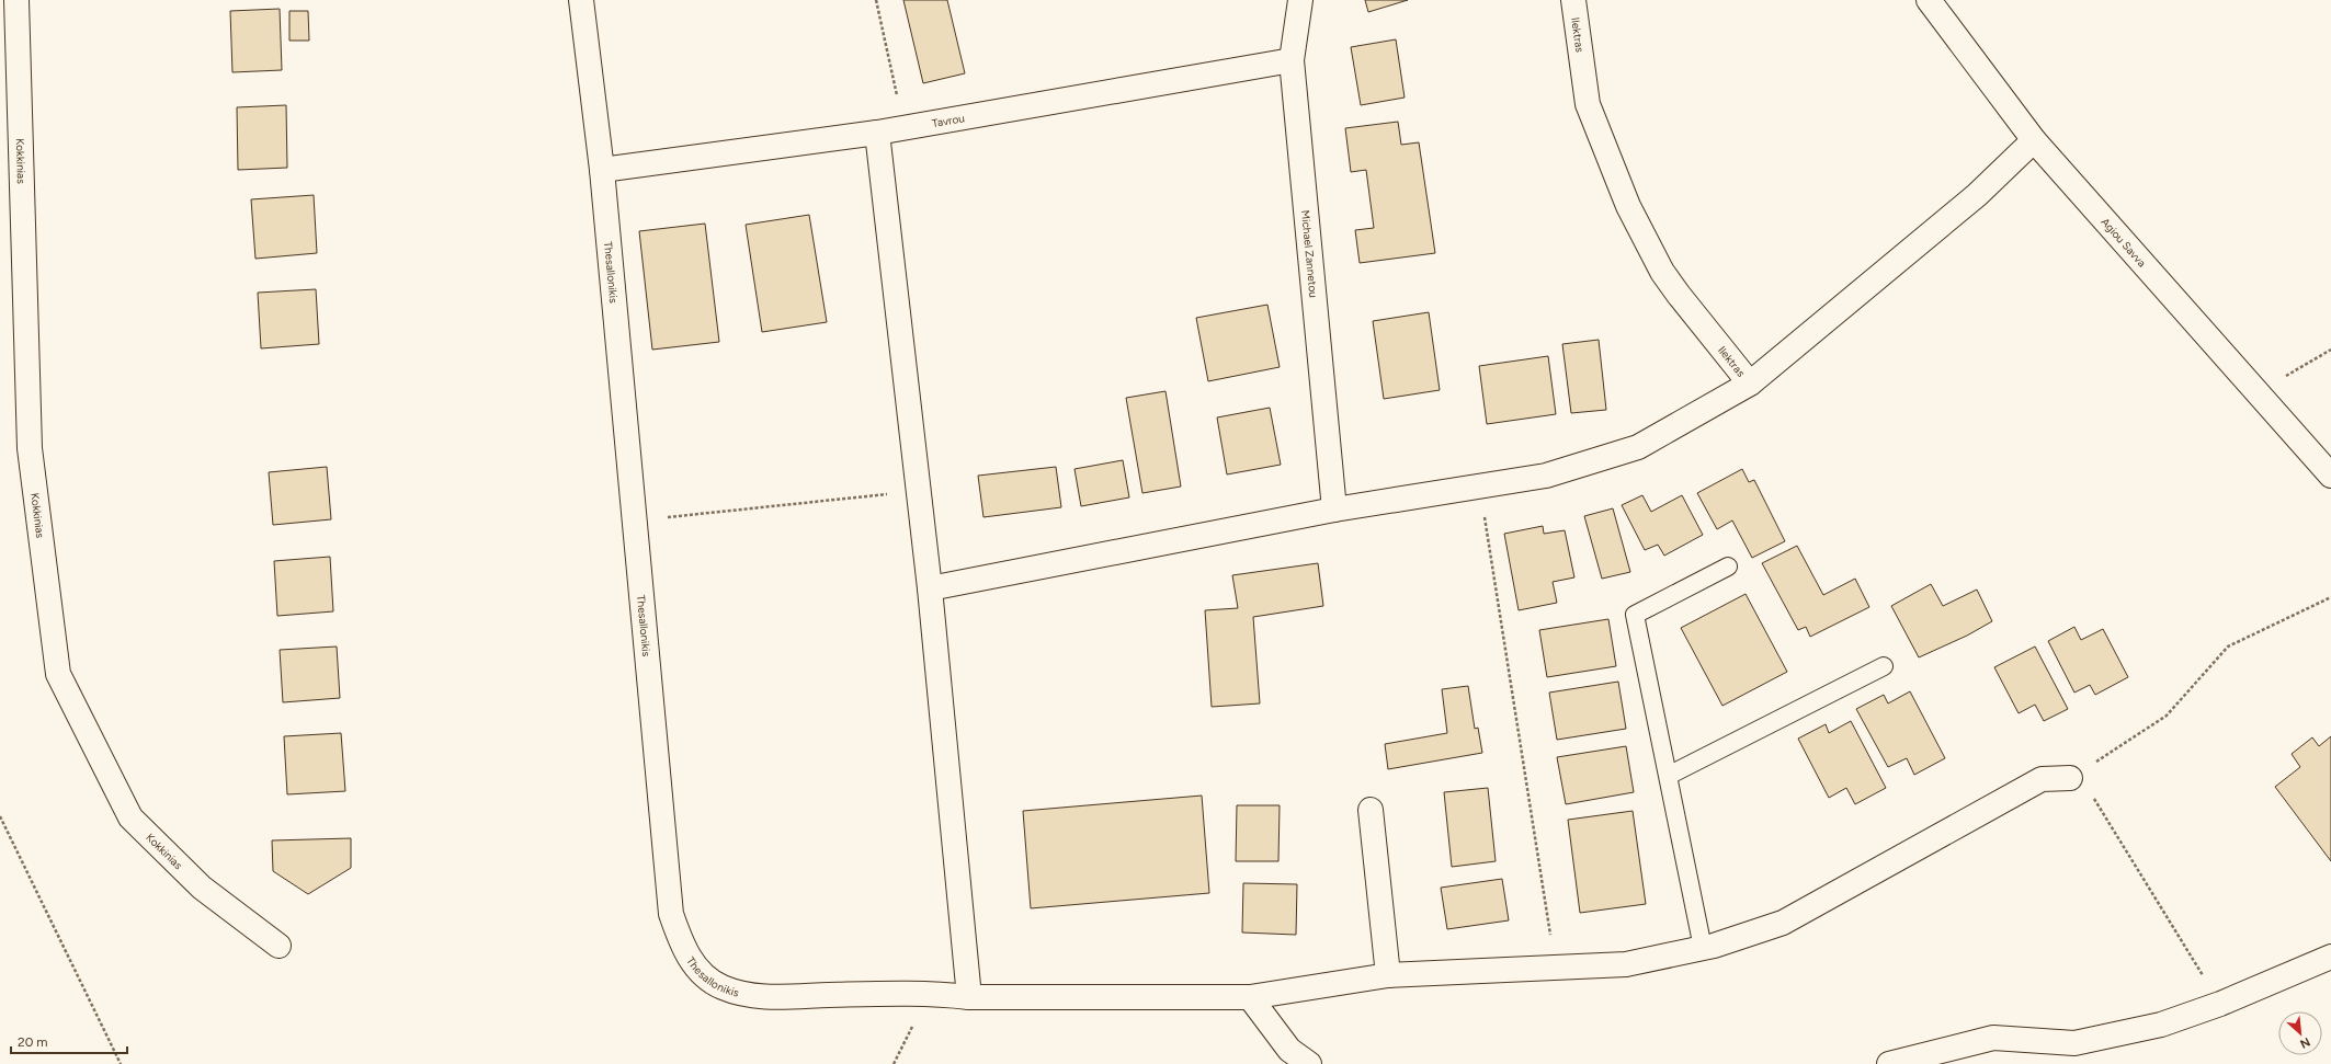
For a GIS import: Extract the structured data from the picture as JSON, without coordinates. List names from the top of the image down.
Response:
{
  "streets": {
    "street": [
      "Ilektras",
      "Tavrou",
      "Kokkinias",
      "Agiou Savva",
      "Michael Zannetou",
      "Thesallonikis"
    ]
  },
  "crossings": [
    ["Ilektras", "Agiou Savva"],
    ["Tavrou", "Michael Zannetou"],
    ["Tavrou", "Thesallonikis"]
  ],
  "scale_bar": "20 m",
  "north": "bottom right"
}
